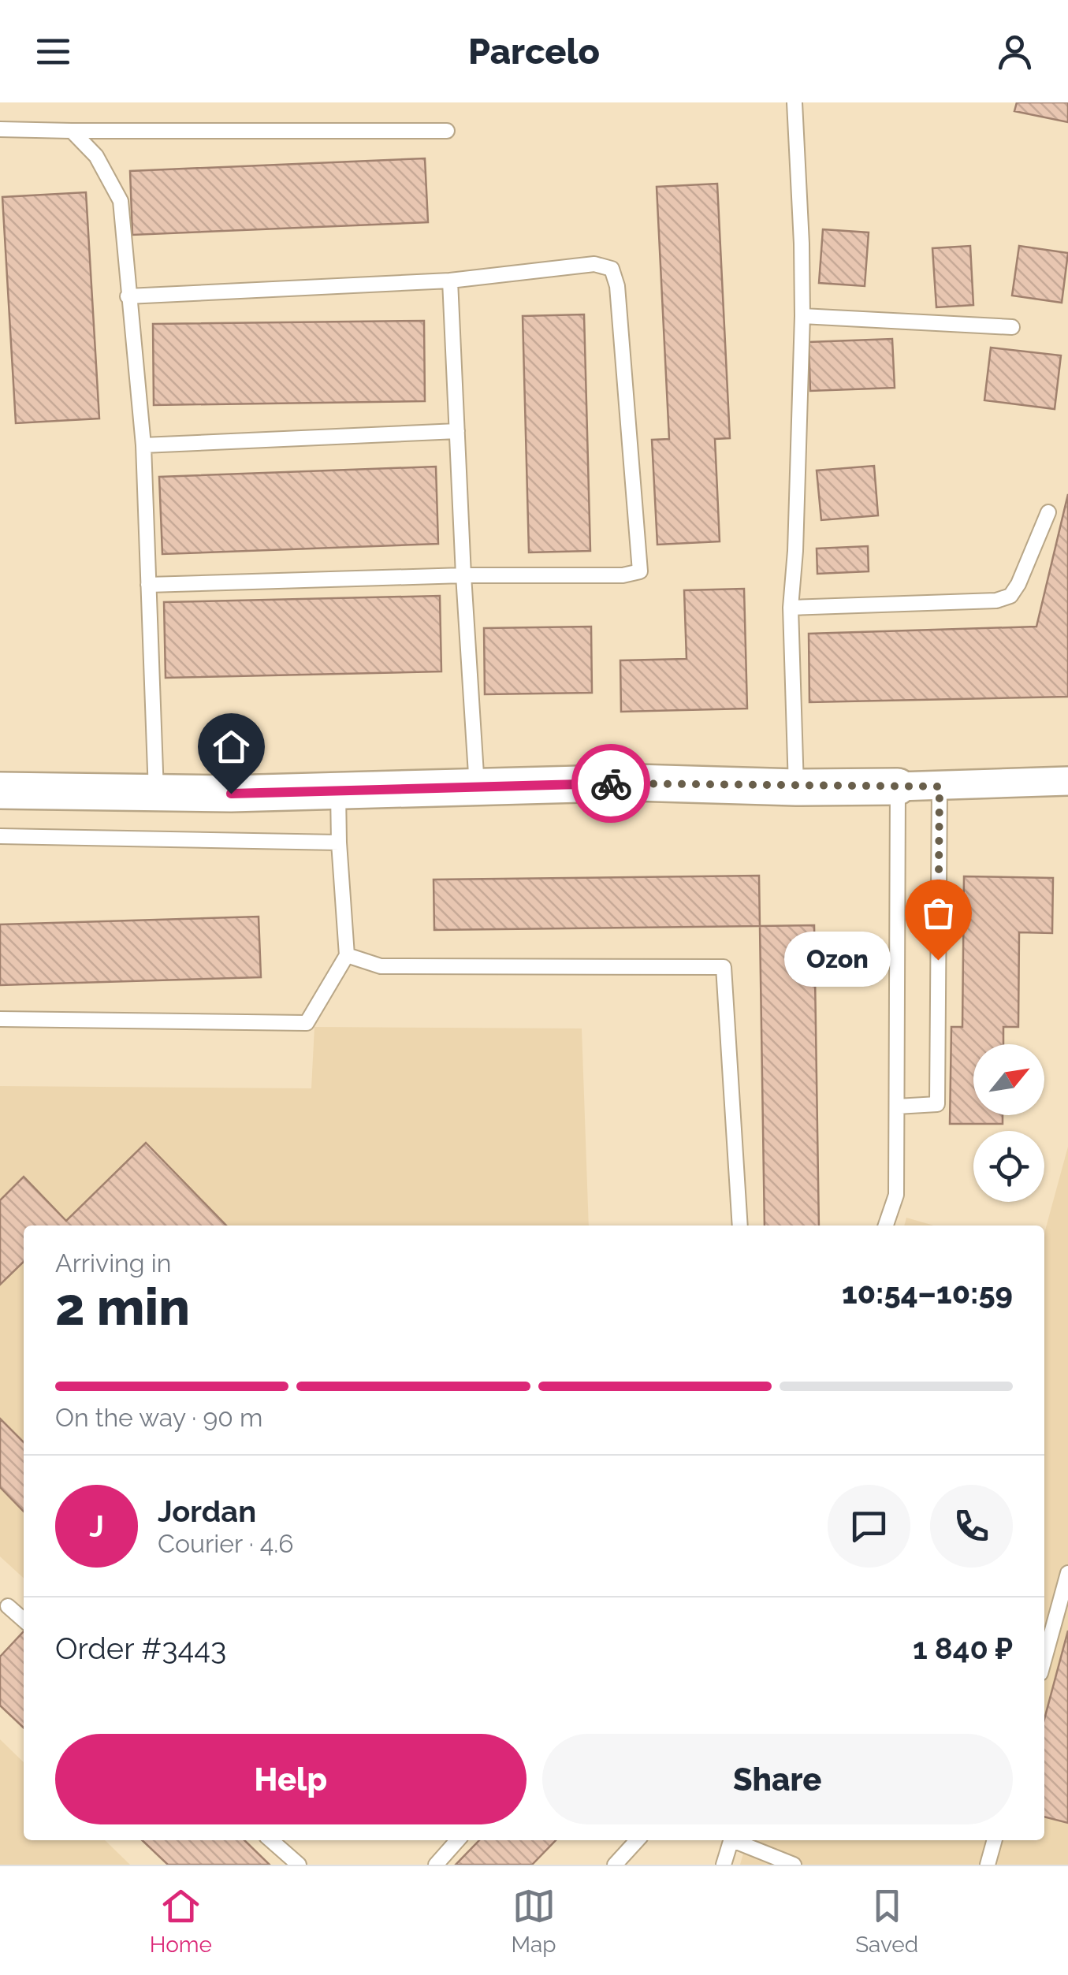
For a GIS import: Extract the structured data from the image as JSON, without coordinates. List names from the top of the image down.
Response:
{
  "places": ["Ozon"],
  "north": "top right",
  "page": {
    "header": "Parcelo",
    "bubble": "Ozon",
    "heading": ["2 min", "Arriving in", "10:54–10:59"],
    "panel": [
      "Jordan",
      "Courier · 4.6",
      "Order #3443",
      "1 840 ₽"
    ],
    "bar": "On the way · 90 m",
    "round": "J",
    "buttons": ["Help", "Share"],
    "tabs": ["Home", "Map", "Saved"]
  }
}
